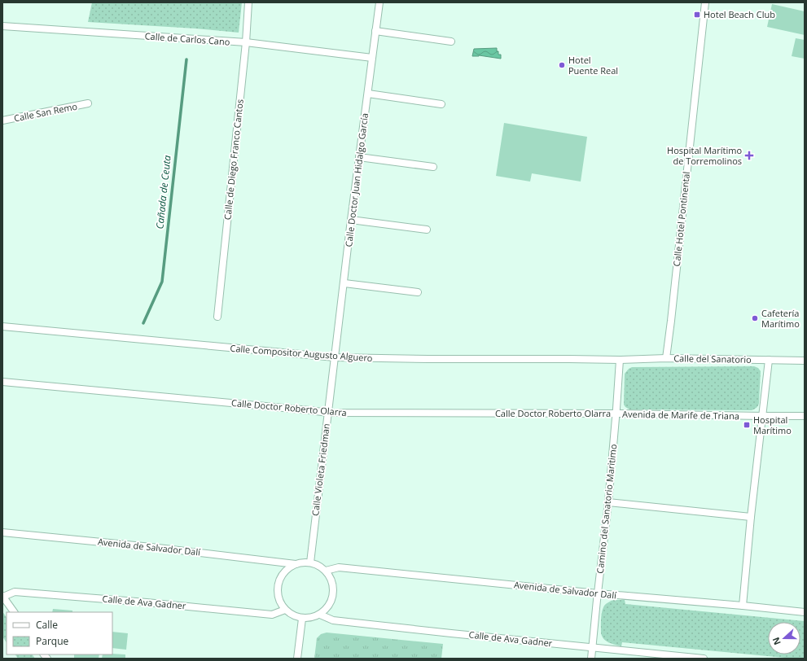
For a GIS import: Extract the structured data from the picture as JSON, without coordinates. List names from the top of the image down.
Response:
{
  "streets": {
    "street": [
      "Calle de Carlos Cano",
      "Calle San Remo",
      "Calle de Diego Franco Cantos",
      "Calle Doctor Juan Hidalgo García",
      "Calle Hotel Pontinental",
      "Calle Compositor Augusto Alguero",
      "Calle del Sanatorio",
      "Calle Doctor Roberto Olarra",
      "Avenida de Marife de Triana",
      "Calle Violeta Friedman",
      "Camino del Sanatorio Maritimo",
      "Avenida de Salvador Dalí",
      "Calle de Ava Gadner"
    ]
  },
  "crossings": [
    ["Calle de Carlos Cano", "Calle de Diego Franco Cantos"],
    ["Calle de Carlos Cano", "Calle Doctor Juan Hidalgo García"],
    ["Calle Doctor Juan Hidalgo García", "Calle Compositor Augusto Alguero"],
    ["Calle Doctor Juan Hidalgo García", "Calle Violeta Friedman"],
    ["Calle Hotel Pontinental", "Calle del Sanatorio"],
    ["Calle Compositor Augusto Alguero", "Calle del Sanatorio"],
    ["Calle Compositor Augusto Alguero", "Calle Violeta Friedman"],
    ["Calle Compositor Augusto Alguero", "Camino del Sanatorio Maritimo"],
    ["Calle del Sanatorio", "Camino del Sanatorio Maritimo"],
    ["Calle Doctor Roberto Olarra", "Avenida de Marife de Triana"],
    ["Calle Doctor Roberto Olarra", "Calle Violeta Friedman"],
    ["Calle Doctor Roberto Olarra", "Camino del Sanatorio Maritimo"],
    ["Avenida de Marife de Triana", "Camino del Sanatorio Maritimo"],
    ["Calle Violeta Friedman", "Avenida de Salvador Dalí"],
    ["Calle Violeta Friedman", "Calle de Ava Gadner"],
    ["Camino del Sanatorio Maritimo", "Avenida de Salvador Dalí"],
    ["Camino del Sanatorio Maritimo", "Calle de Ava Gadner"],
    ["Avenida de Salvador Dalí", "Calle de Ava Gadner"]
  ],
  "water": ["Cañada de Ceuta"],
  "places": {
    "transit": ["Hotel Beach Club", "Hospital Marítimo"],
    "other": ["Hotel Puente Real", "Cafetería Marítimo"],
    "health": ["Hospital Marítimo de Torremolinos"]
  },
  "legend": ["Calle", "Parque"],
  "north": "left"
}
